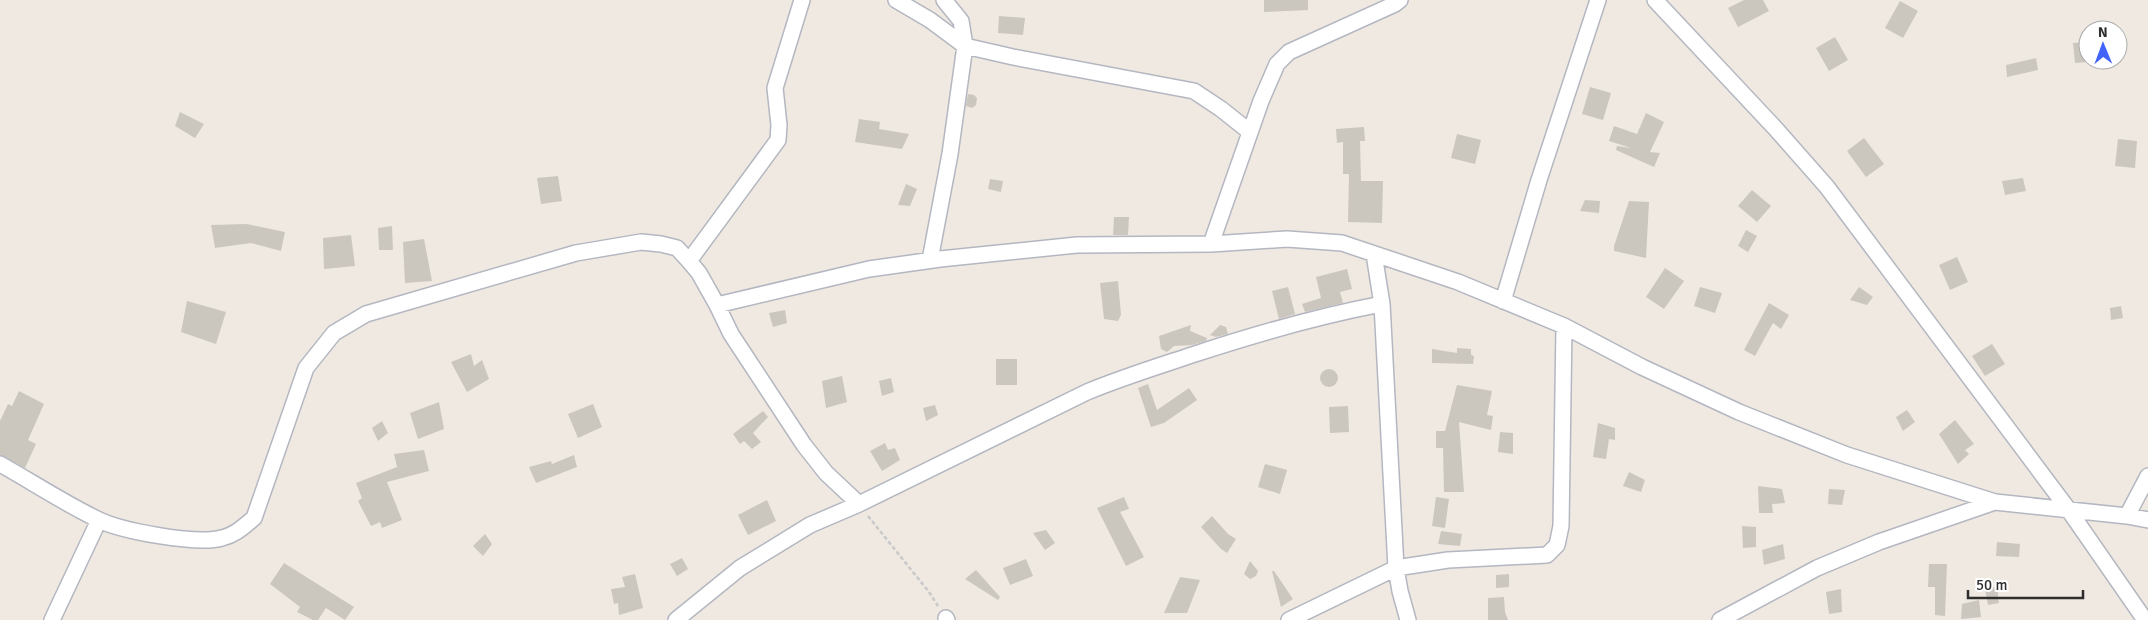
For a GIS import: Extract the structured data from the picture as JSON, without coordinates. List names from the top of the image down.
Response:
{
  "scale_bar": "50 m",
  "north": "top"
}
